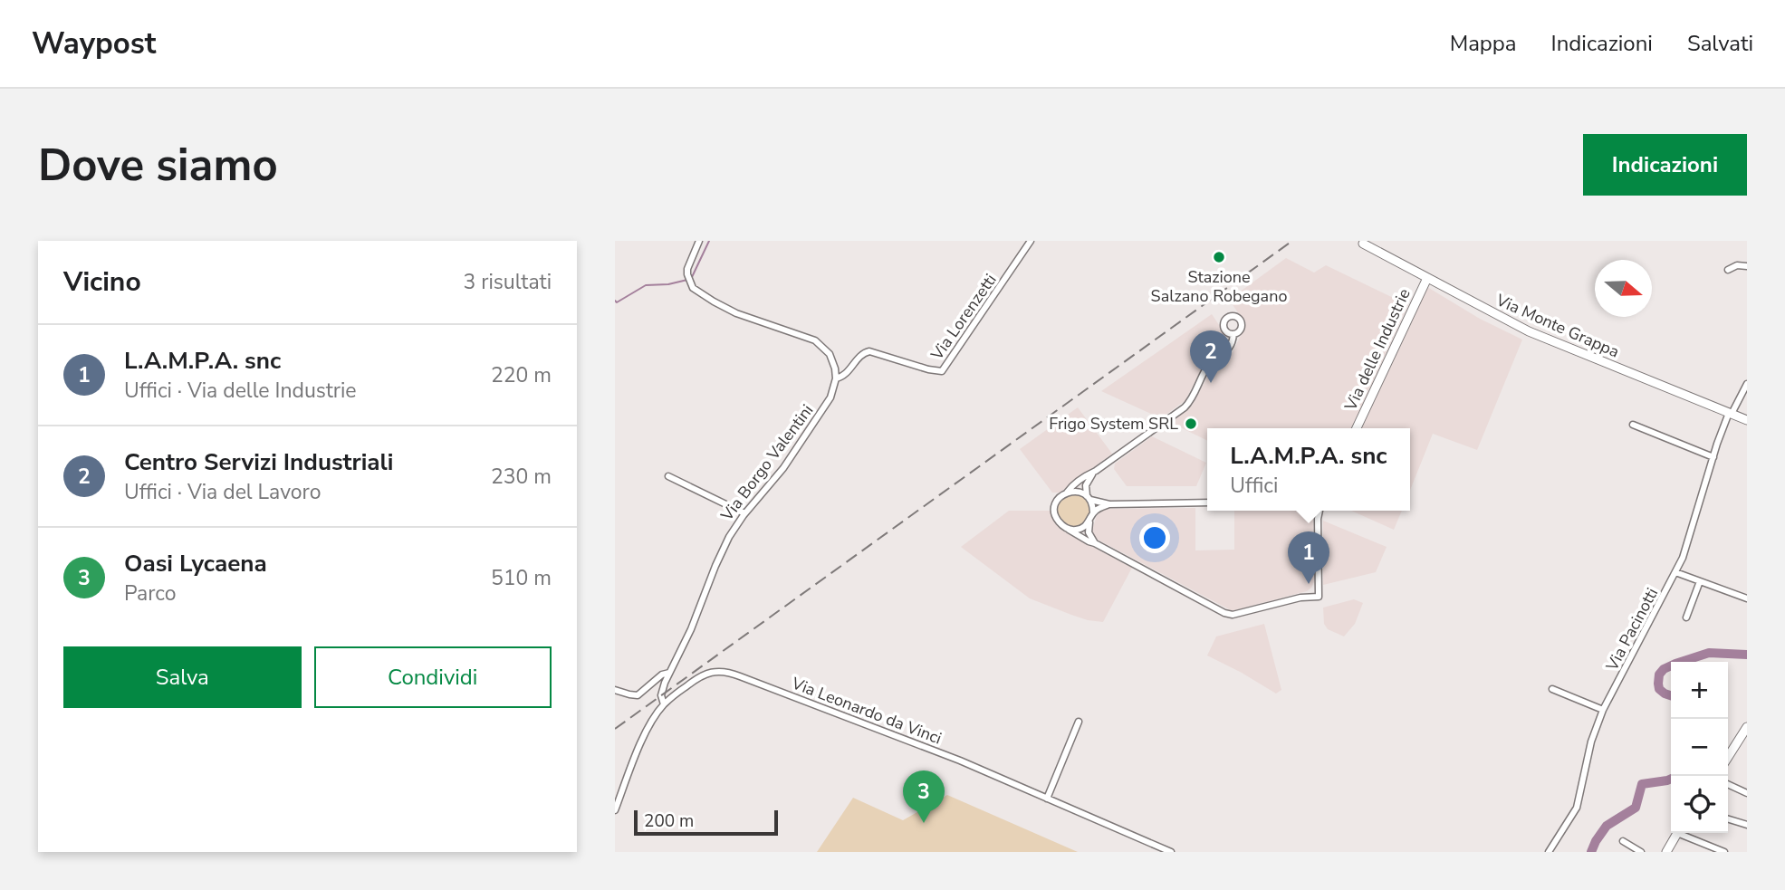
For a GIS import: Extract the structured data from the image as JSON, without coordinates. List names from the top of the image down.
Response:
{
  "streets": {
    "street": [
      "Via Lorenzetti",
      "Via Monte Grappa",
      "Via delle Industrie",
      "Via Borgo Valentini",
      "Via Pacinotti",
      "Via Leonardo da Vinci"
    ]
  },
  "crossings": [
    ["Via Lorenzetti", "Via Borgo Valentini"],
    ["Via Monte Grappa", "Via delle Industrie"],
    ["Via Monte Grappa", "Via Pacinotti"],
    ["Via Borgo Valentini", "Via Leonardo da Vinci"]
  ],
  "places": ["Stazione Salzano Robegano", "Frigo System SRL"],
  "scale_bar": "200 m",
  "north": "right",
  "page": {
    "header": "Waypost",
    "nav": ["Mappa", "Indicazioni", "Salvati"],
    "buttons": [
      "Indicazioni",
      ["Salva", "Condividi"]
    ],
    "title": "Dove siamo",
    "heading": ["Vicino", "3 risultati"],
    "list": [
      {
        "mark": "1",
        "name": "L.A.M.P.A. snc",
        "note": "Uffici · Via delle Industrie",
        "value": "220 m"
      },
      {
        "mark": "2",
        "name": "Centro Servizi Industriali",
        "note": "Uffici · Via del Lavoro",
        "value": "230 m"
      },
      {
        "mark": "3",
        "name": "Oasi Lycaena",
        "note": "Parco",
        "value": "510 m"
      }
    ],
    "pins": ["2", "1", "3"],
    "popup": ["L.A.M.P.A. snc", "Uffici"],
    "map_buttons": ["+", "−"],
    "scale": "200 m"
  }
}
